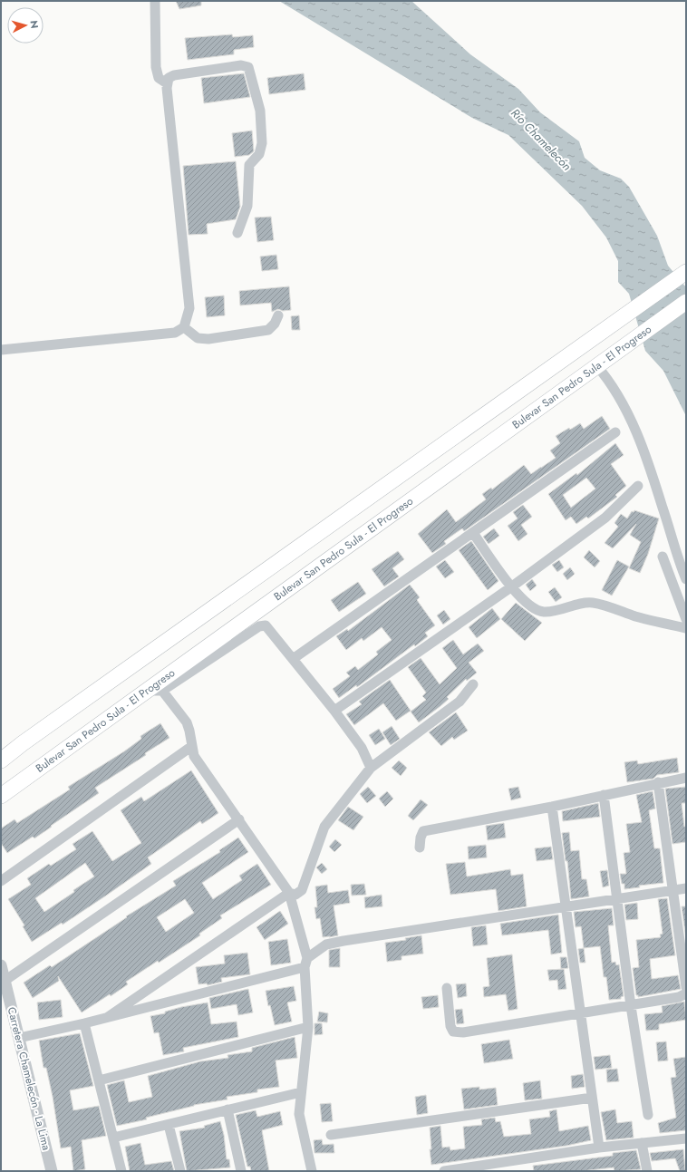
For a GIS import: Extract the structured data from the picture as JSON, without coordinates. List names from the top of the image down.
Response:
{
  "streets": {
    "main road": ["Bulevar San Pedro Sula - El Progreso"],
    "street": ["Carretera Chamelecón - La Lima"]
  },
  "water": ["Río Chamelecón"],
  "north": "right"
}
